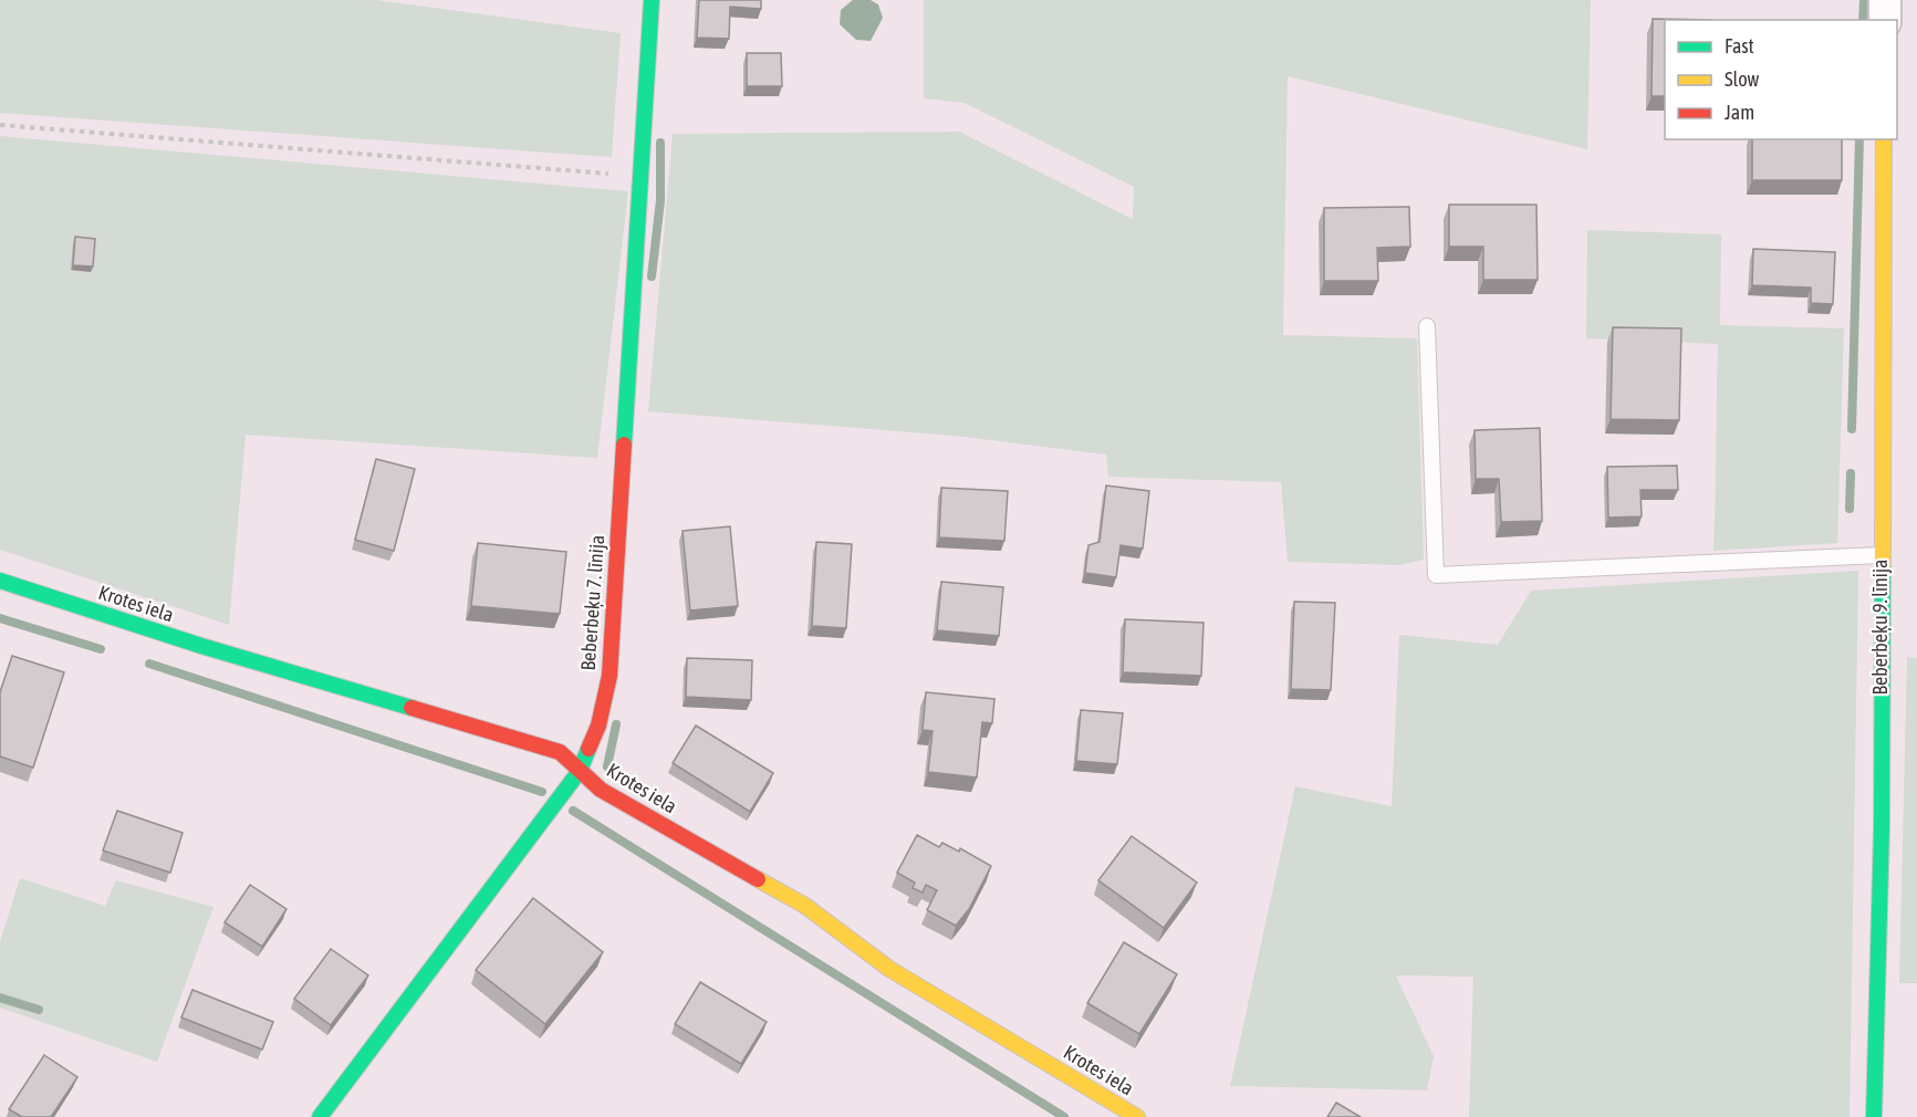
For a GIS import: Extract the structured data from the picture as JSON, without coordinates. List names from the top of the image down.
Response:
{
  "streets": {
    "street": ["Beberbeķu 7. līnija", "Krotes iela", "Beberbeķu 9. līnija"]
  },
  "crossings": [
    ["Beberbeķu 7. līnija", "Krotes iela"]
  ],
  "legend": ["Fast", "Slow", "Jam"]
}
